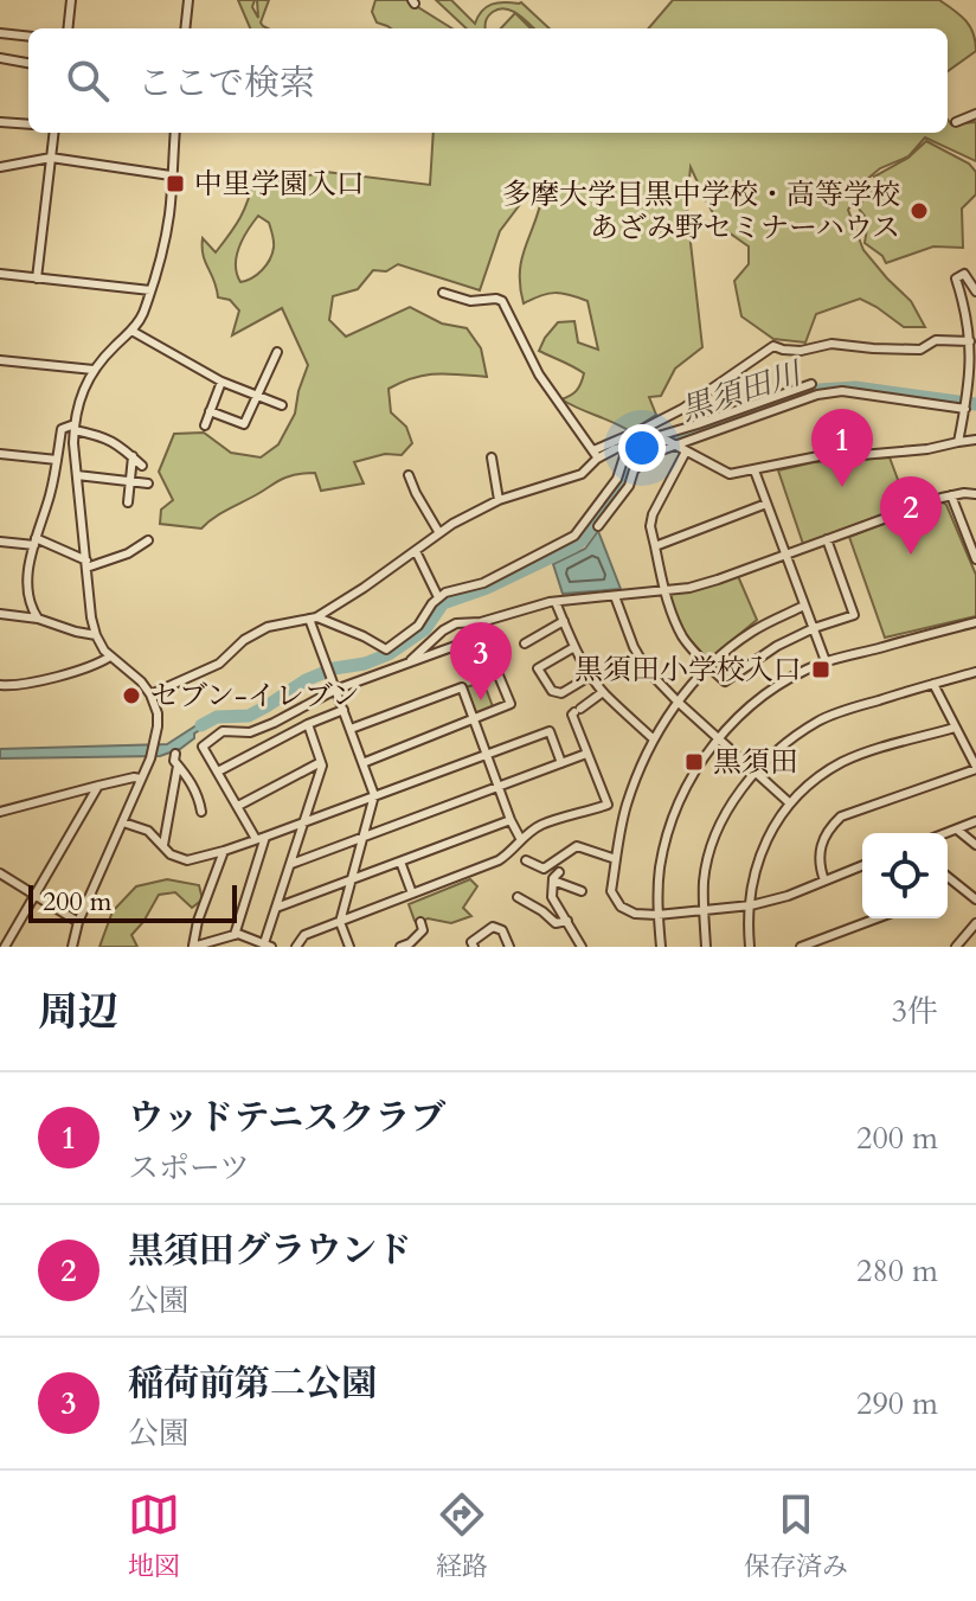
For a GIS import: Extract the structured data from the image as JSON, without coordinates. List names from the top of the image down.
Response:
{
  "water": ["黒須田川"],
  "places": {
    "transit": ["中里学園入口", "黒須田小学校入口", "黒須田"],
    "other": ["多摩大学目黒中学校・高等学校 あざみ野セミナーハウス", "セブン-イレブン"]
  },
  "scale_bar": "200 m",
  "page": {
    "search": "ここで検索",
    "pins": ["1", "2", "3"],
    "scale": "200 m",
    "heading": ["周辺", "3件"],
    "list": [
      {
        "mark": "1",
        "name": "ウッドテニスクラブ",
        "note": "スポーツ",
        "value": "200 m"
      },
      {
        "mark": "2",
        "name": "黒須田グラウンド",
        "note": "公園",
        "value": "280 m"
      },
      {
        "mark": "3",
        "name": "稲荷前第二公園",
        "note": "公園",
        "value": "290 m"
      }
    ],
    "nav": ["地図", "経路", "保存済み"]
  }
}
